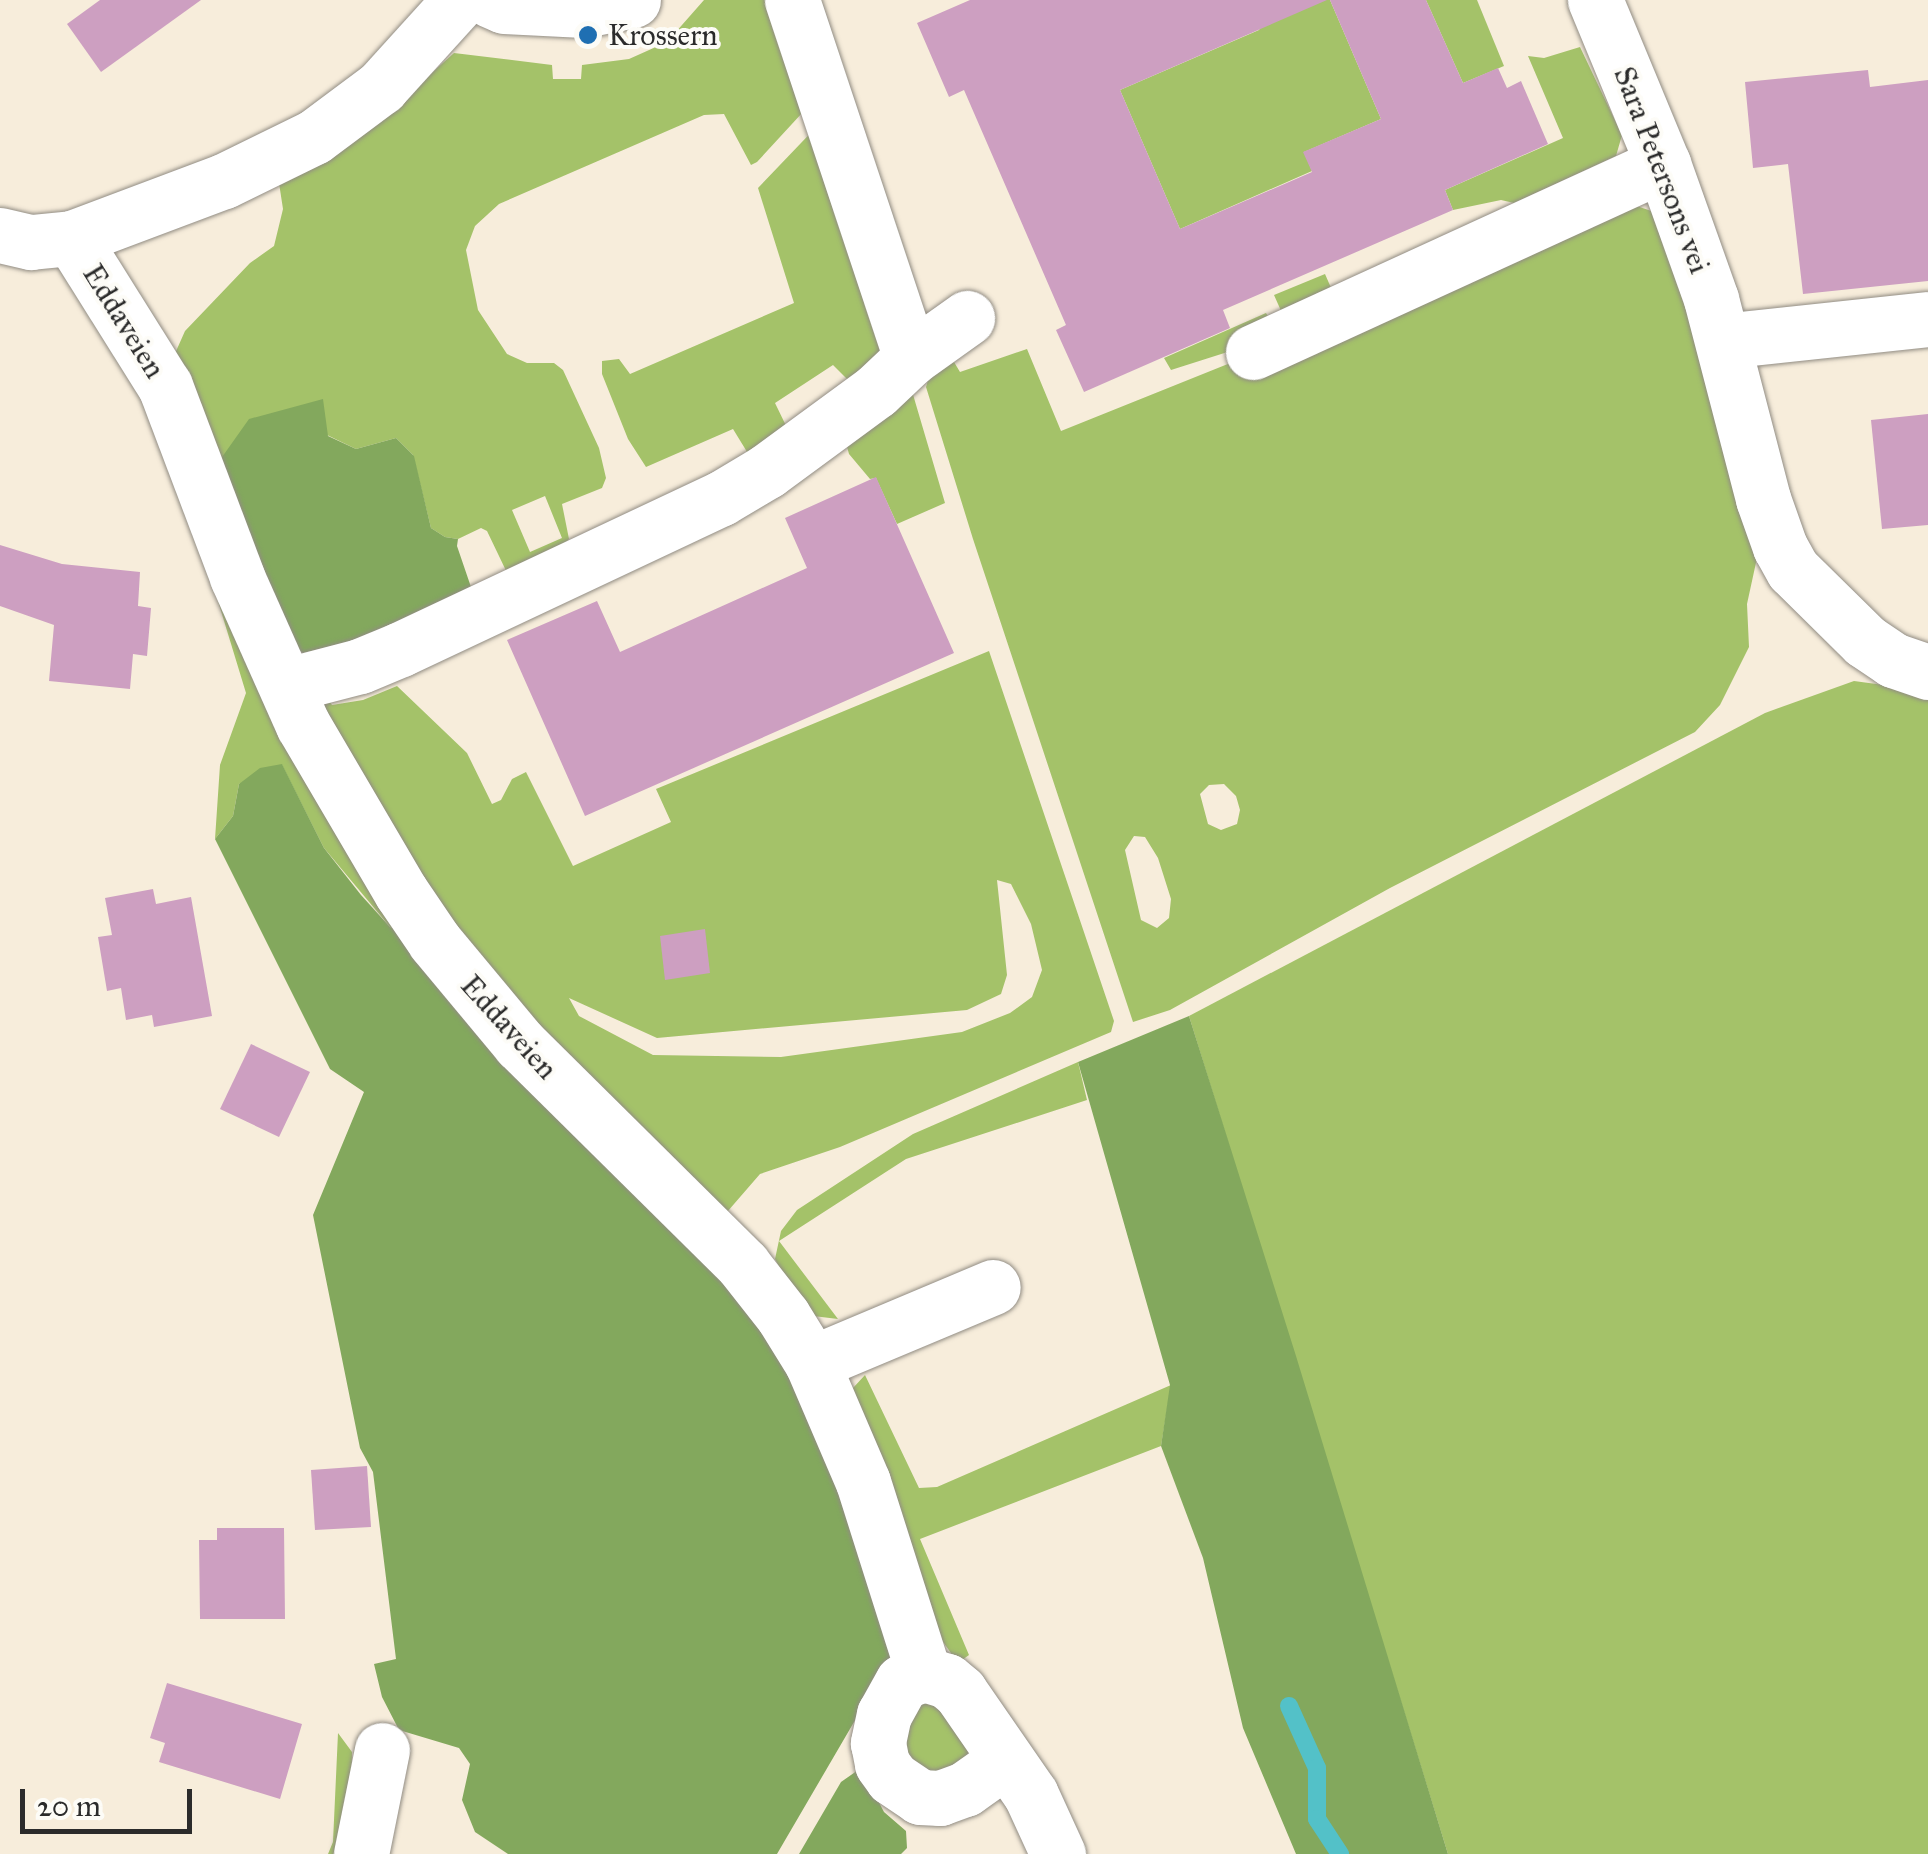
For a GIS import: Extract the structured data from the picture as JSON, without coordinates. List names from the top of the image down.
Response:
{
  "streets": {
    "street": ["Sara Petersons vei", "Eddaveien"]
  },
  "places": ["Krossern"],
  "scale_bar": "20 m"
}
